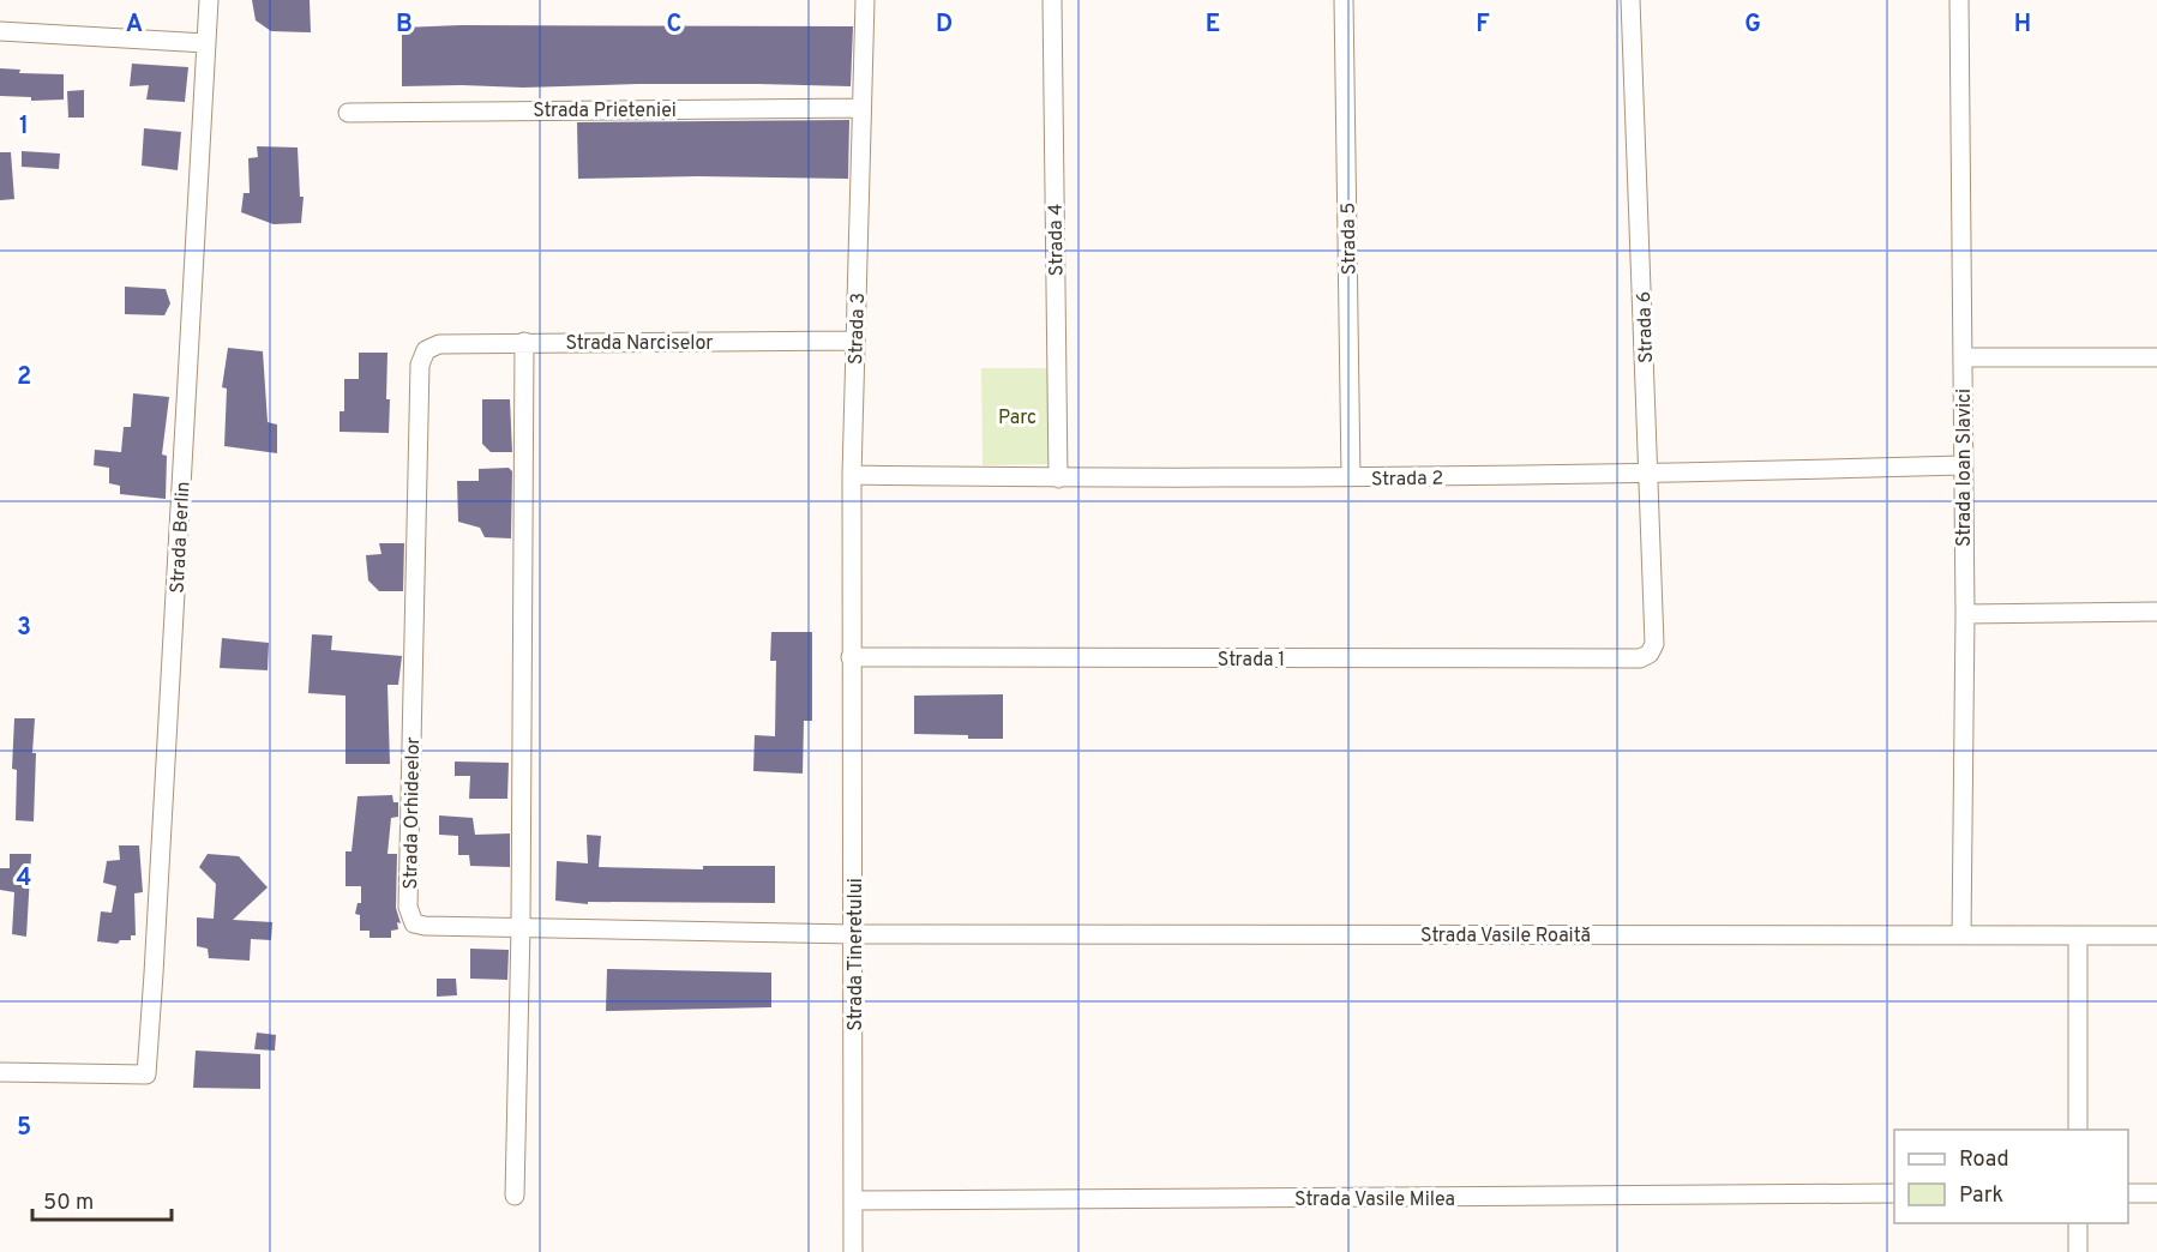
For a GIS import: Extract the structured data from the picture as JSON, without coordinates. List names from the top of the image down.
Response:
{
  "streets": {
    "street": [
      "Strada Prieteniei",
      "Strada 5",
      "Strada 4",
      "Strada 6",
      "Strada 3",
      "Strada Narciselor",
      "Strada Ioan Slavici",
      "Strada 2",
      "Strada Berlin",
      "Strada 1",
      "Strada Orhideelor",
      "Strada Vasile Roaită",
      "Strada Tineretului",
      "Strada Vasile Milea"
    ]
  },
  "crossings": [
    ["Strada Prieteniei", "Strada 3"],
    ["Strada 5", "Strada 2"],
    ["Strada 4", "Strada 2"],
    ["Strada 6", "Strada 2"],
    ["Strada 6", "Strada 1"],
    ["Strada 3", "Strada Narciselor"],
    ["Strada 3", "Strada 2"],
    ["Strada 3", "Strada 1"],
    ["Strada 3", "Strada Tineretului"],
    ["Strada Narciselor", "Strada Orhideelor"],
    ["Strada Ioan Slavici", "Strada 2"],
    ["Strada Ioan Slavici", "Strada Vasile Roaită"],
    ["Strada 1", "Strada Tineretului"],
    ["Strada Orhideelor", "Strada Vasile Roaită"],
    ["Strada Orhideelor", "Strada Tineretului"],
    ["Strada Vasile Roaită", "Strada Tineretului"],
    ["Strada Tineretului", "Strada Vasile Milea"]
  ],
  "parks": ["Parc"],
  "legend": ["Road", "Park"],
  "scale_bar": "50 m",
  "grid": {
    "columns": [
      "A",
      "B",
      "C",
      "D",
      "E",
      "F",
      "G",
      "H"
    ],
    "rows": [
      "1",
      "2",
      "3",
      "4",
      "5"
    ]
  }
}
